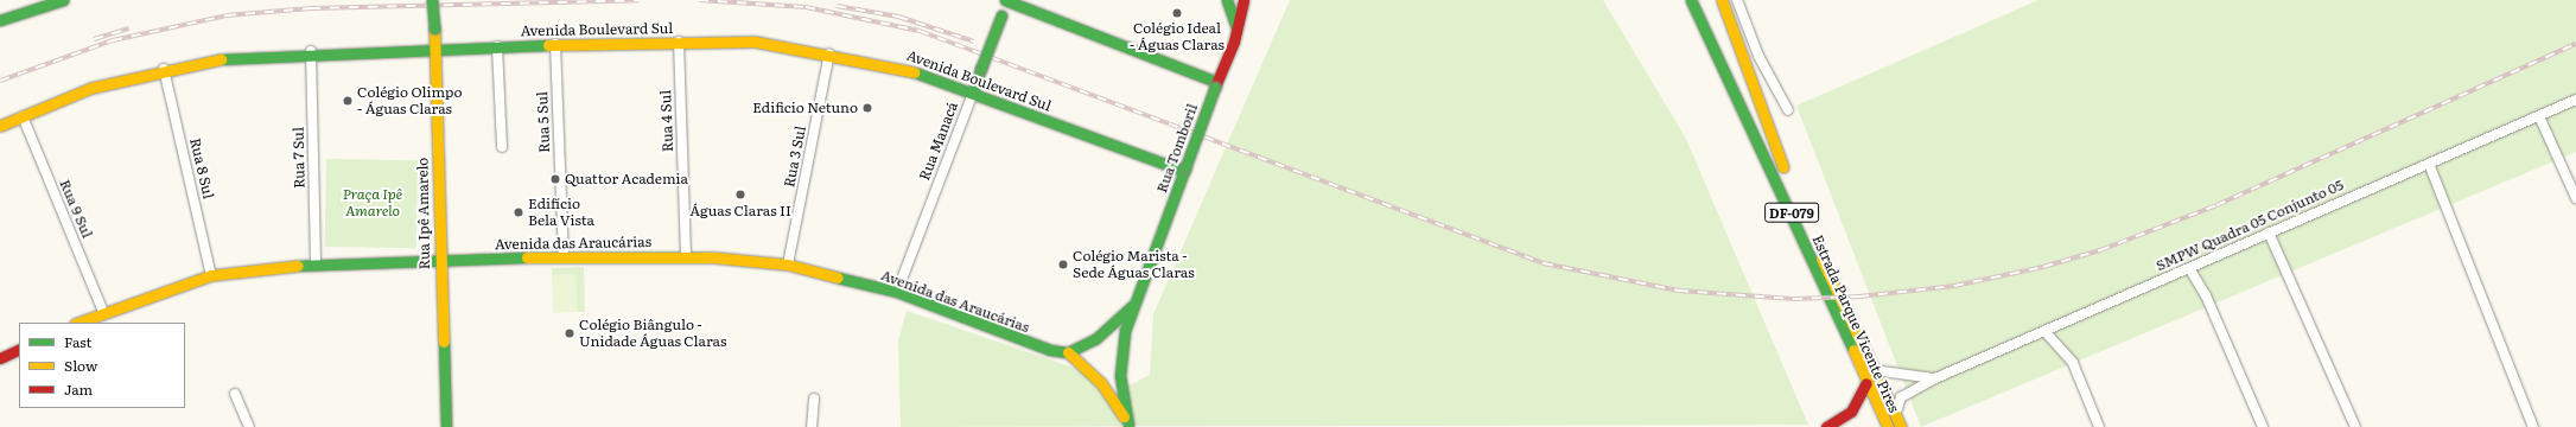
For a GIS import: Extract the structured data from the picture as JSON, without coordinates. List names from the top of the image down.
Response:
{
  "streets": {
    "main road": [
      "Avenida Boulevard Sul",
      "Rua Manacá",
      "Rua Tomboril",
      "DF-079",
      "Rua Ipê Amarelo",
      "Avenida das Araucárias",
      "Estrada Parque Vicente Pires"
    ],
    "street": [
      "Rua 4 Sul",
      "Rua 5 Sul",
      "Rua 3 Sul",
      "Rua 7 Sul",
      "Rua 8 Sul",
      "Rua 9 Sul",
      "SMPW Quadra 05 Conjunto 05"
    ]
  },
  "crossings": [
    ["Avenida Boulevard Sul", "Rua 4 Sul"],
    ["Avenida Boulevard Sul", "Rua 5 Sul"],
    ["Avenida Boulevard Sul", "Rua Manacá"],
    ["Avenida Boulevard Sul", "Rua Tomboril"],
    ["Avenida Boulevard Sul", "Rua 3 Sul"],
    ["Avenida Boulevard Sul", "Rua 7 Sul"],
    ["Avenida Boulevard Sul", "Rua 8 Sul"],
    ["Avenida Boulevard Sul", "Rua 9 Sul"],
    ["Avenida Boulevard Sul", "Rua Ipê Amarelo"],
    ["Rua 4 Sul", "Avenida das Araucárias"],
    ["Rua 5 Sul", "Avenida das Araucárias"],
    ["Rua Manacá", "Avenida das Araucárias"],
    ["Rua Tomboril", "Avenida das Araucárias"],
    ["Rua 3 Sul", "Avenida das Araucárias"],
    ["Rua 7 Sul", "Avenida das Araucárias"],
    ["Rua 8 Sul", "Avenida das Araucárias"],
    ["Rua 9 Sul", "Avenida das Araucárias"],
    ["Rua Ipê Amarelo", "Avenida das Araucárias"],
    ["SMPW Quadra 05 Conjunto 05", "Estrada Parque Vicente Pires"]
  ],
  "parks": ["Praça Ipê Amarelo"],
  "places": [
    "Colégio Ideal - Águas Claras",
    "Colégio Olimpo - Águas Claras",
    "Edificio Netuno",
    "Quattor Academia",
    "Águas Claras II",
    "Edifício Bela Vista",
    "Colégio Marista - Sede Águas Claras",
    "Colégio Biângulo - Unidade Águas Claras"
  ],
  "legend": ["Fast", "Slow", "Jam"]
}
